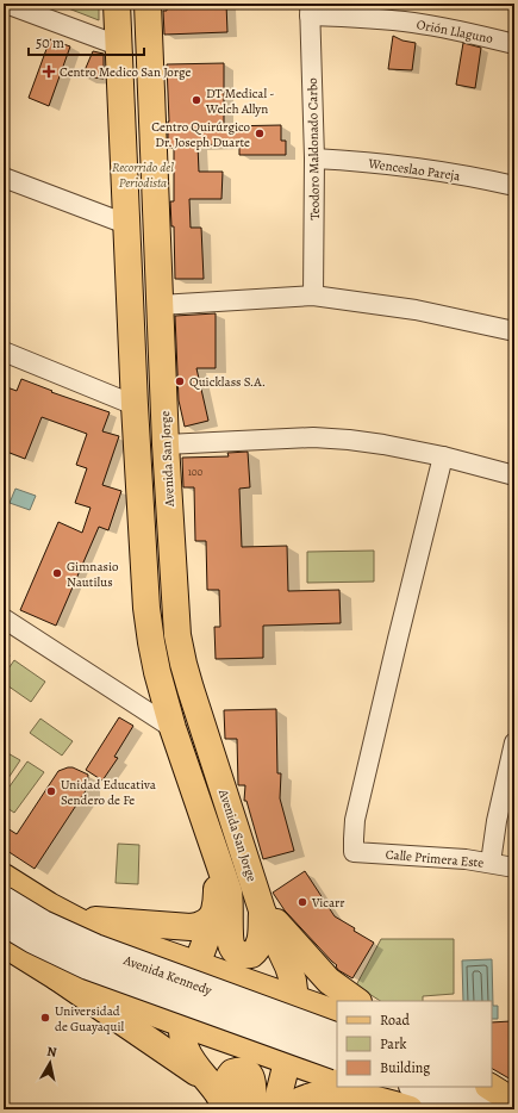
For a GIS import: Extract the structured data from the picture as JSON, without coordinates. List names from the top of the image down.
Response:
{
  "streets": {
    "main road": ["Avenida San Jorge", "Avenida Kennedy"],
    "street": [
      "Orión Llaguno",
      "Teodoro Maldonado Carbo",
      "Wenceslao Pareja",
      "Calle Primera Este"
    ]
  },
  "crossings": [
    ["Orión Llaguno", "Teodoro Maldonado Carbo"],
    ["Teodoro Maldonado Carbo", "Wenceslao Pareja"]
  ],
  "parks": ["Recorrido del Periodista"],
  "places": {
    "health": ["Centro Medico San Jorge"],
    "other": [
      "DT Medical - Welch Allyn",
      "Centro Quirúrgico Dr. Joseph Duarte",
      "Quicklass S.A.",
      "Gimnasio Nautilus",
      "Unidad Educativa Sendero de Fe",
      "Vicarr",
      "Universidad de Guayaquil"
    ]
  },
  "house_numbers": ["100"],
  "legend": ["Road", "Park", "Building"],
  "scale_bar": "50 m",
  "north": "top"
}
